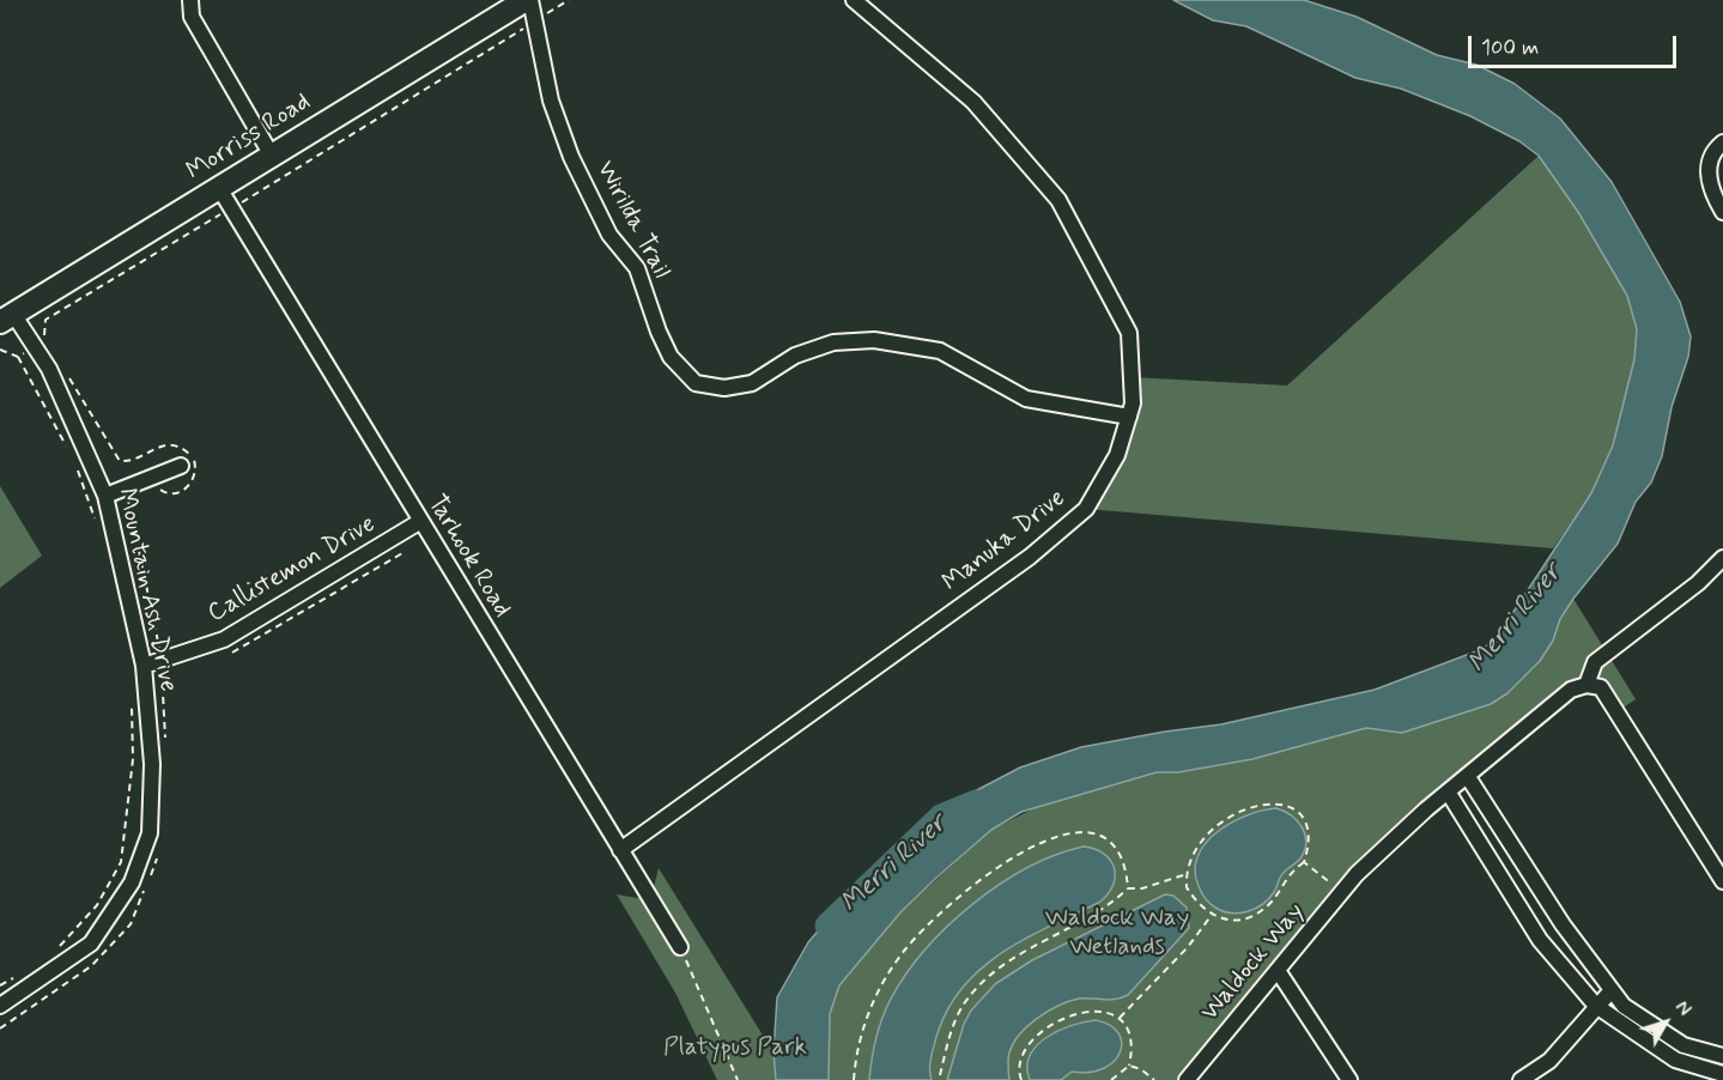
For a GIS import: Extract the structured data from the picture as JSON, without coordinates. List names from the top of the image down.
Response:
{
  "streets": {
    "street": [
      "Morriss Road",
      "Wirilda Trail",
      "Manuka Drive",
      "Tarhook Road",
      "Callistemon Drive",
      "Mountain Ash Drive",
      "Waldock Way"
    ]
  },
  "crossings": [
    ["Morriss Road", "Wirilda Trail"],
    ["Morriss Road", "Tarhook Road"],
    ["Morriss Road", "Mountain Ash Drive"],
    ["Wirilda Trail", "Manuka Drive"],
    ["Manuka Drive", "Tarhook Road"],
    ["Tarhook Road", "Callistemon Drive"],
    ["Callistemon Drive", "Mountain Ash Drive"]
  ],
  "water": ["Merri River"],
  "parks": ["Waldock Way Wetlands", "Platypus Park"],
  "scale_bar": "100 m",
  "north": "top right"
}
